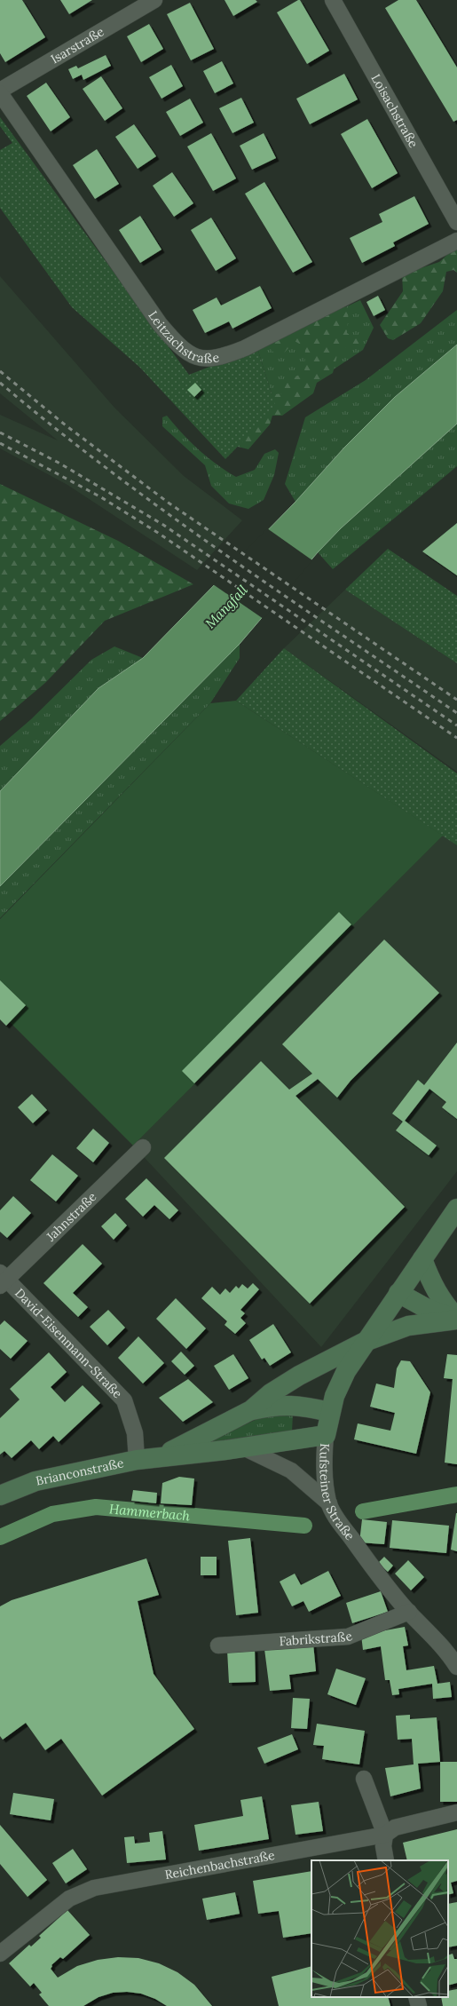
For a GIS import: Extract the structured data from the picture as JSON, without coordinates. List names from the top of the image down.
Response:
{
  "streets": {
    "main road": ["Brianconstraße", "Kufsteiner Straße"],
    "street": [
      "Isarstraße",
      "Loisachstraße",
      "Leitzachstraße",
      "Jahnstraße",
      "David-Eisenmann-Straße",
      "Fabrikstraße",
      "Reichenbachstraße"
    ]
  },
  "crossings": [
    ["Jahnstraße", "David-Eisenmann-Straße"],
    ["David-Eisenmann-Straße", "Brianconstraße"],
    ["Brianconstraße", "Kufsteiner Straße"],
    ["Kufsteiner Straße", "Fabrikstraße"]
  ],
  "water": ["Mangfall", "Hammerbach"]
}
